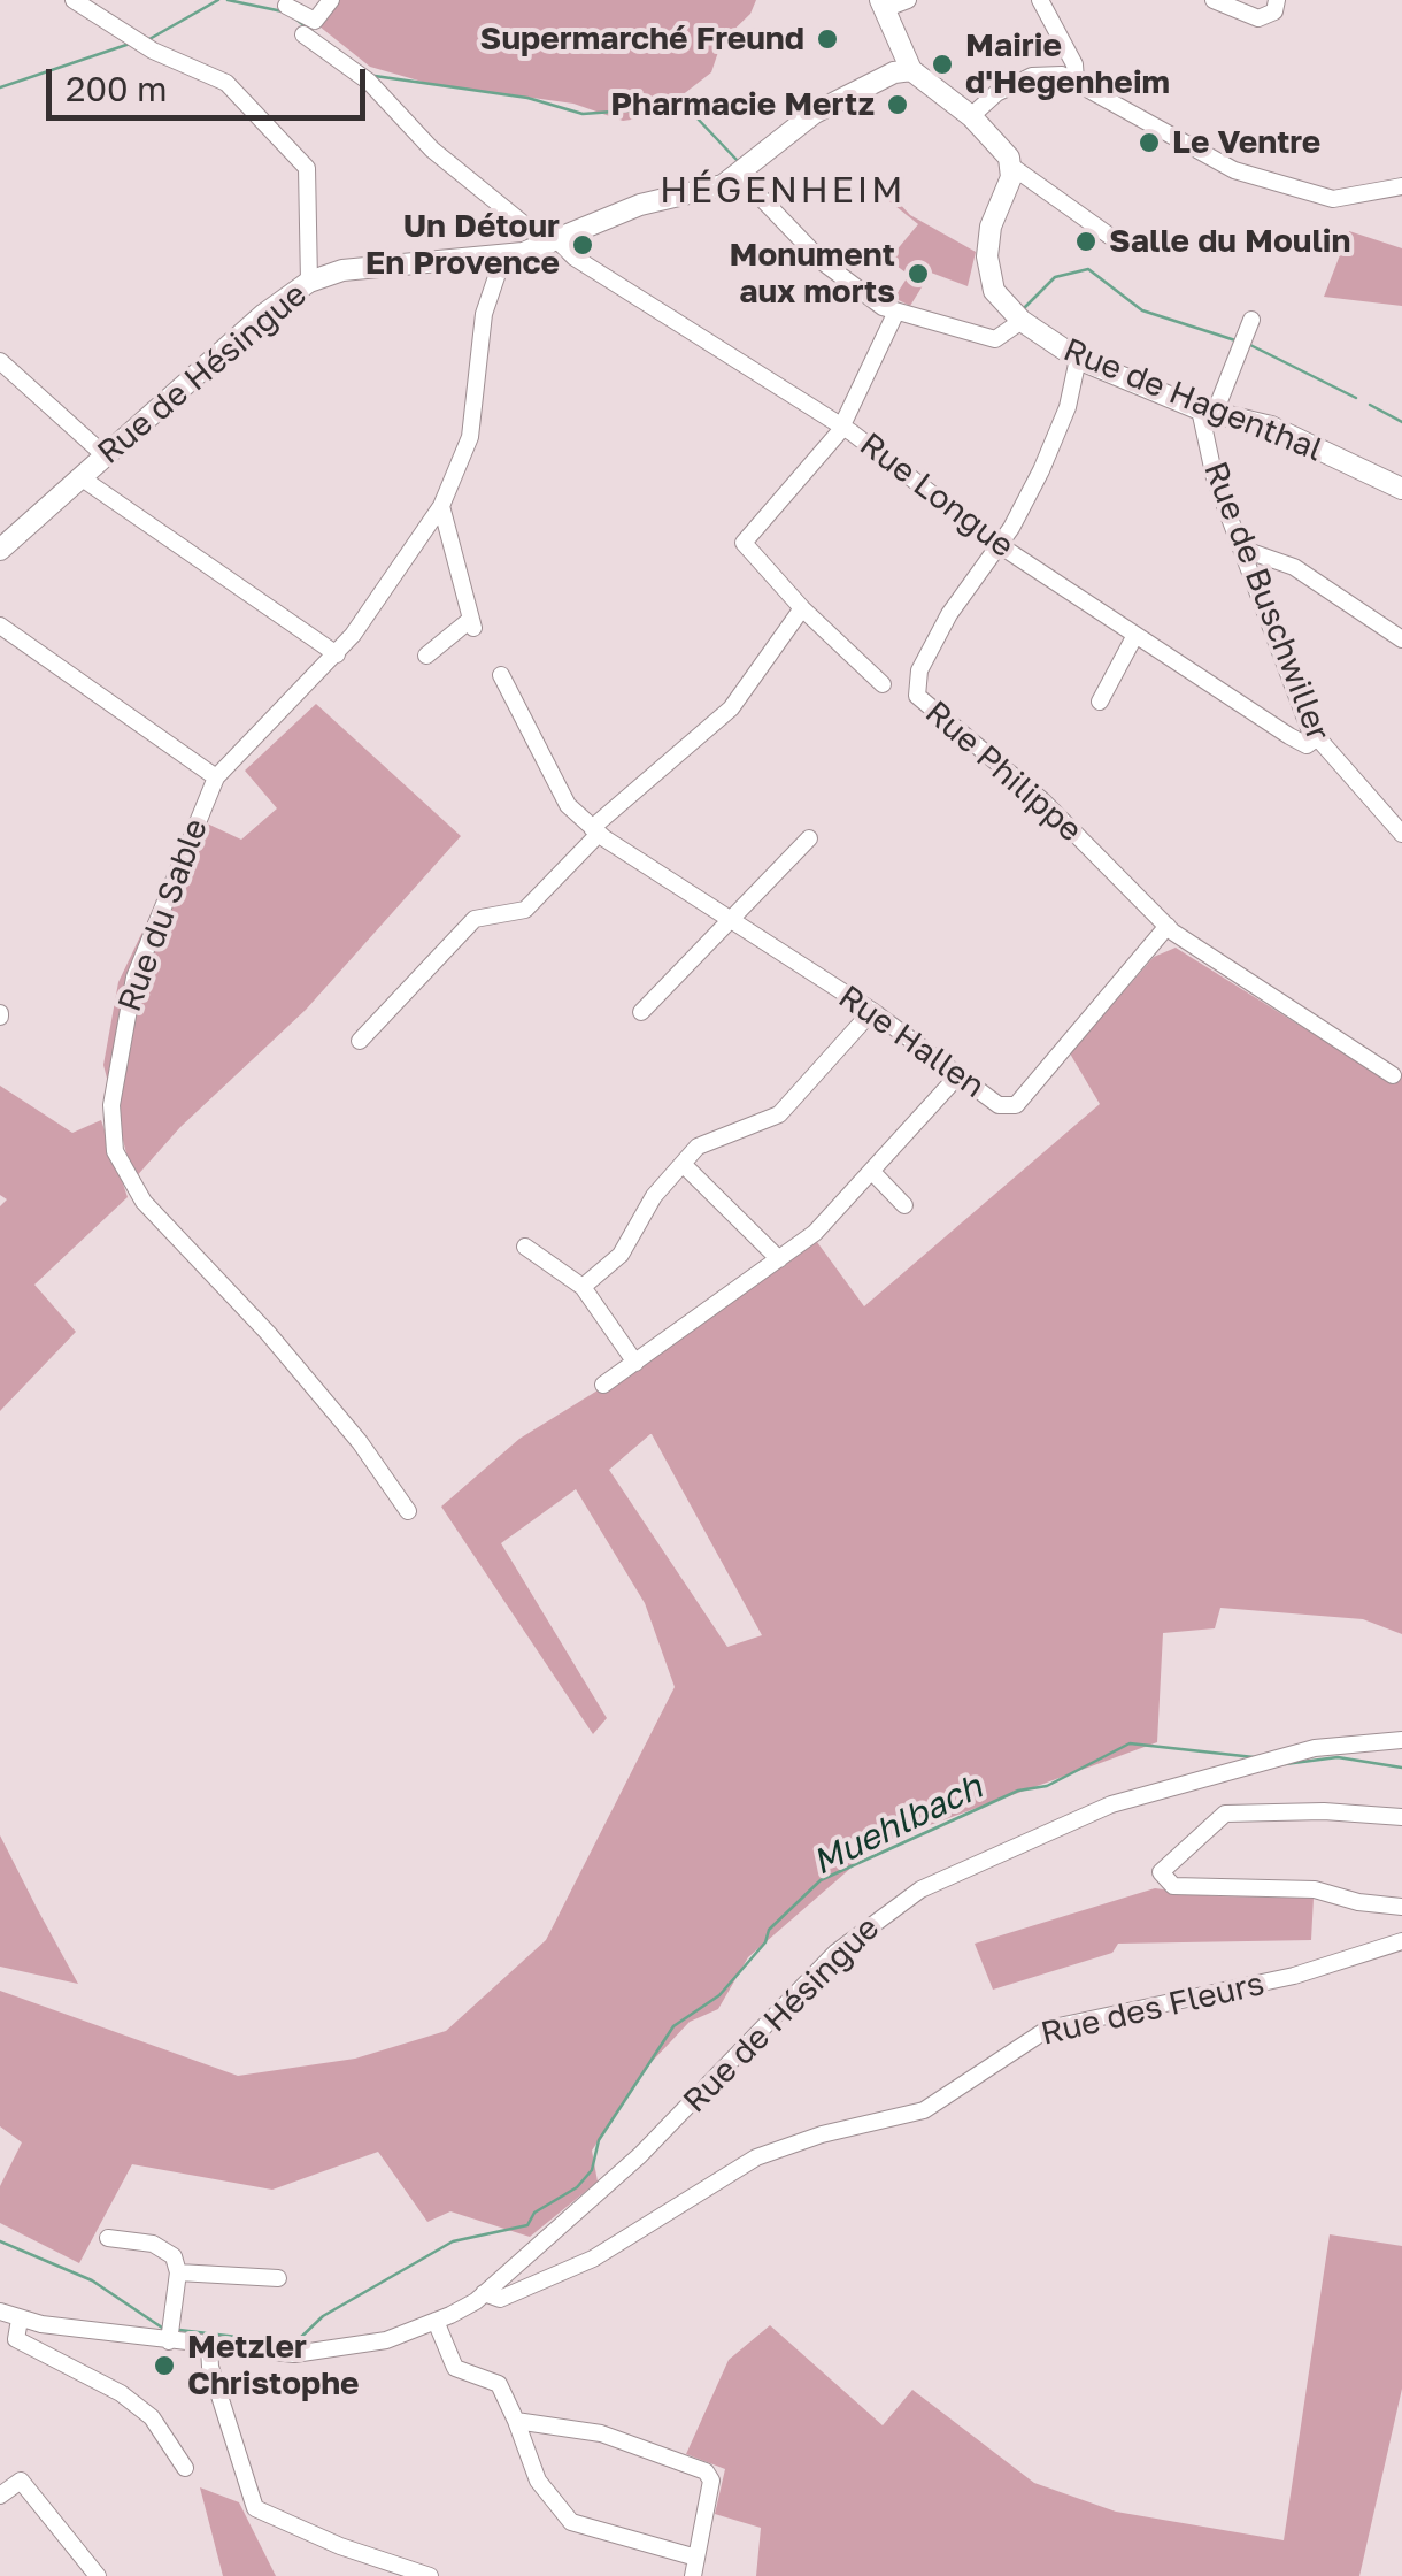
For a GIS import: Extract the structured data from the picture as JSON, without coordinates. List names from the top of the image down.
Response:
{
  "streets": {
    "main road": ["Rue de Hésingue", "Rue de Hagenthal"],
    "street": [
      "Rue Longue",
      "Rue de Buschwiller",
      "Rue Philippe",
      "Rue du Sable",
      "Rue Hallen",
      "Rue des Fleurs"
    ]
  },
  "crossings": [
    ["Rue de Hésingue", "Rue Longue"],
    ["Rue de Hésingue", "Rue du Sable"],
    ["Rue de Hésingue", "Rue des Fleurs"],
    ["Rue de Hagenthal", "Rue de Buschwiller"],
    ["Rue de Hagenthal", "Rue Philippe"],
    ["Rue Longue", "Rue de Buschwiller"],
    ["Rue Longue", "Rue Philippe"],
    ["Rue Philippe", "Rue Hallen"]
  ],
  "districts": ["HÉGENHEIM"],
  "water": ["Muehlbach"],
  "places": [
    "Supermarché Freund",
    "Mairie d'Hegenheim",
    "Pharmacie Mertz",
    "Le Ventre",
    "Salle du Moulin",
    "Un Détour En Provence",
    "Monument aux morts",
    "Metzler Christophe"
  ],
  "scale_bar": "200 m"
}
